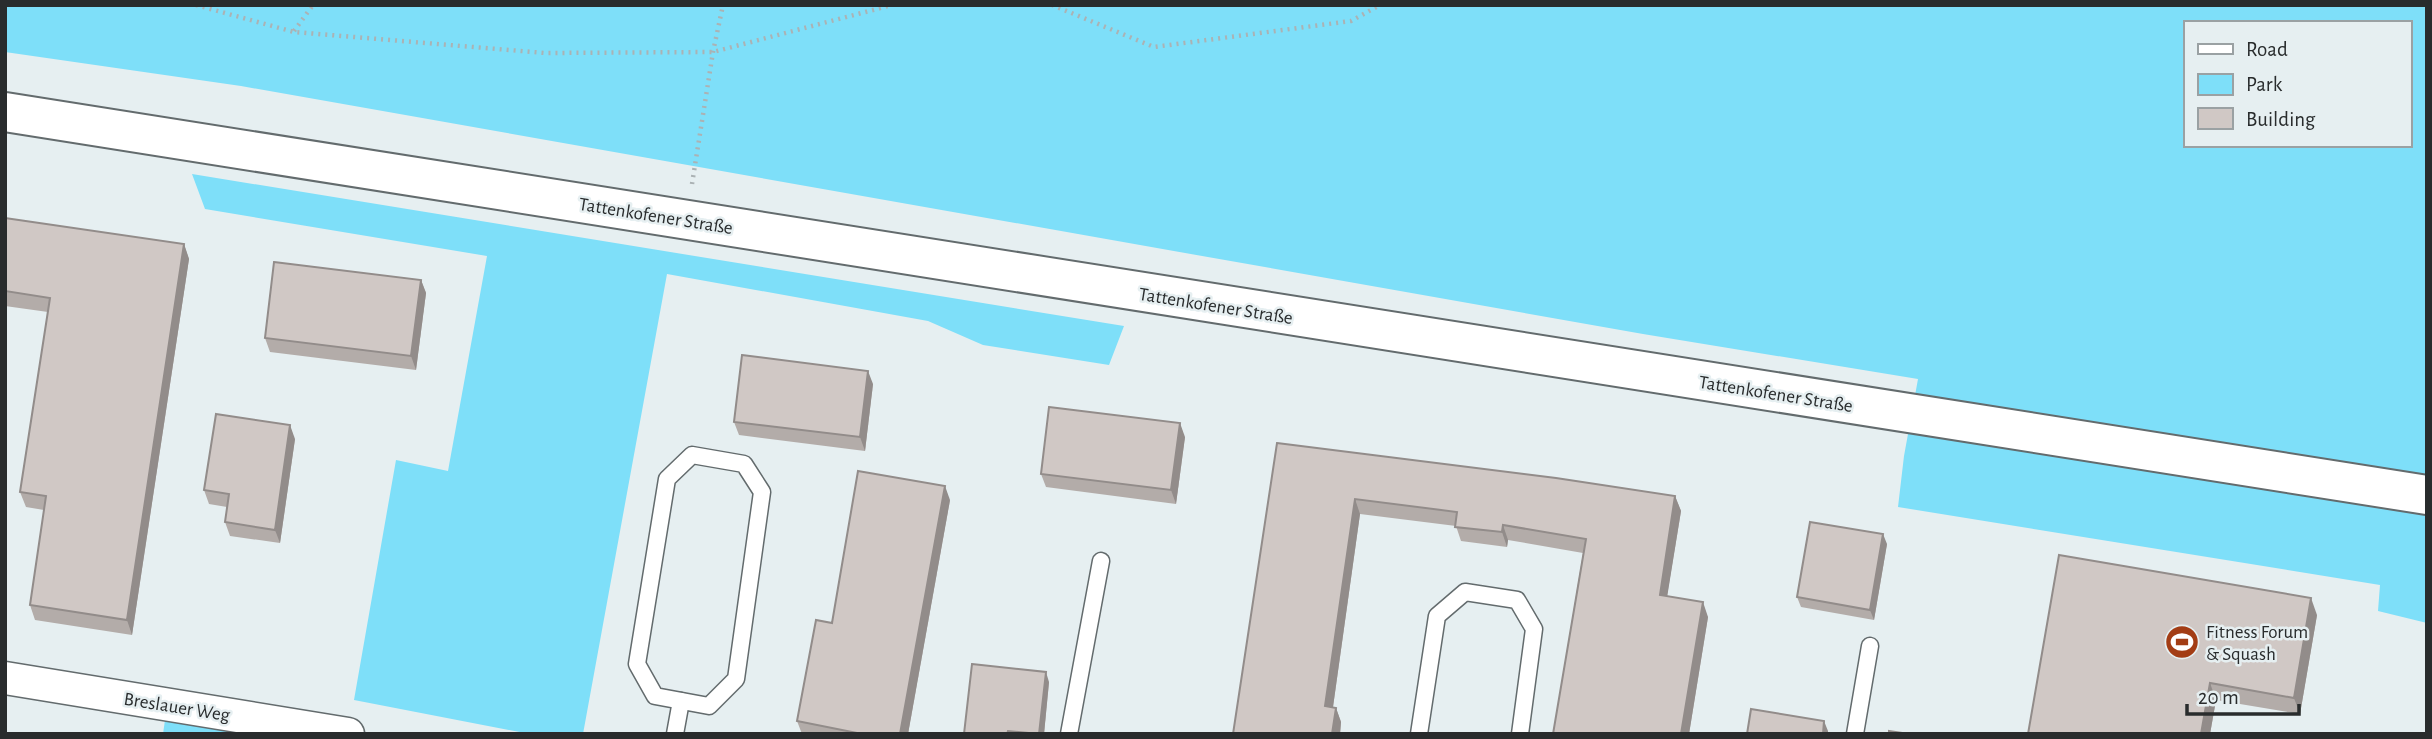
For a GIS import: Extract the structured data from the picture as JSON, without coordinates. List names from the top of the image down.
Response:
{
  "streets": {
    "main road": ["Tattenkofener Straße"],
    "street": ["Breslauer Weg"]
  },
  "places": {
    "sports": ["Fitness Forum & Squash"]
  },
  "legend": ["Road", "Park", "Building"],
  "scale_bar": "20 m"
}
